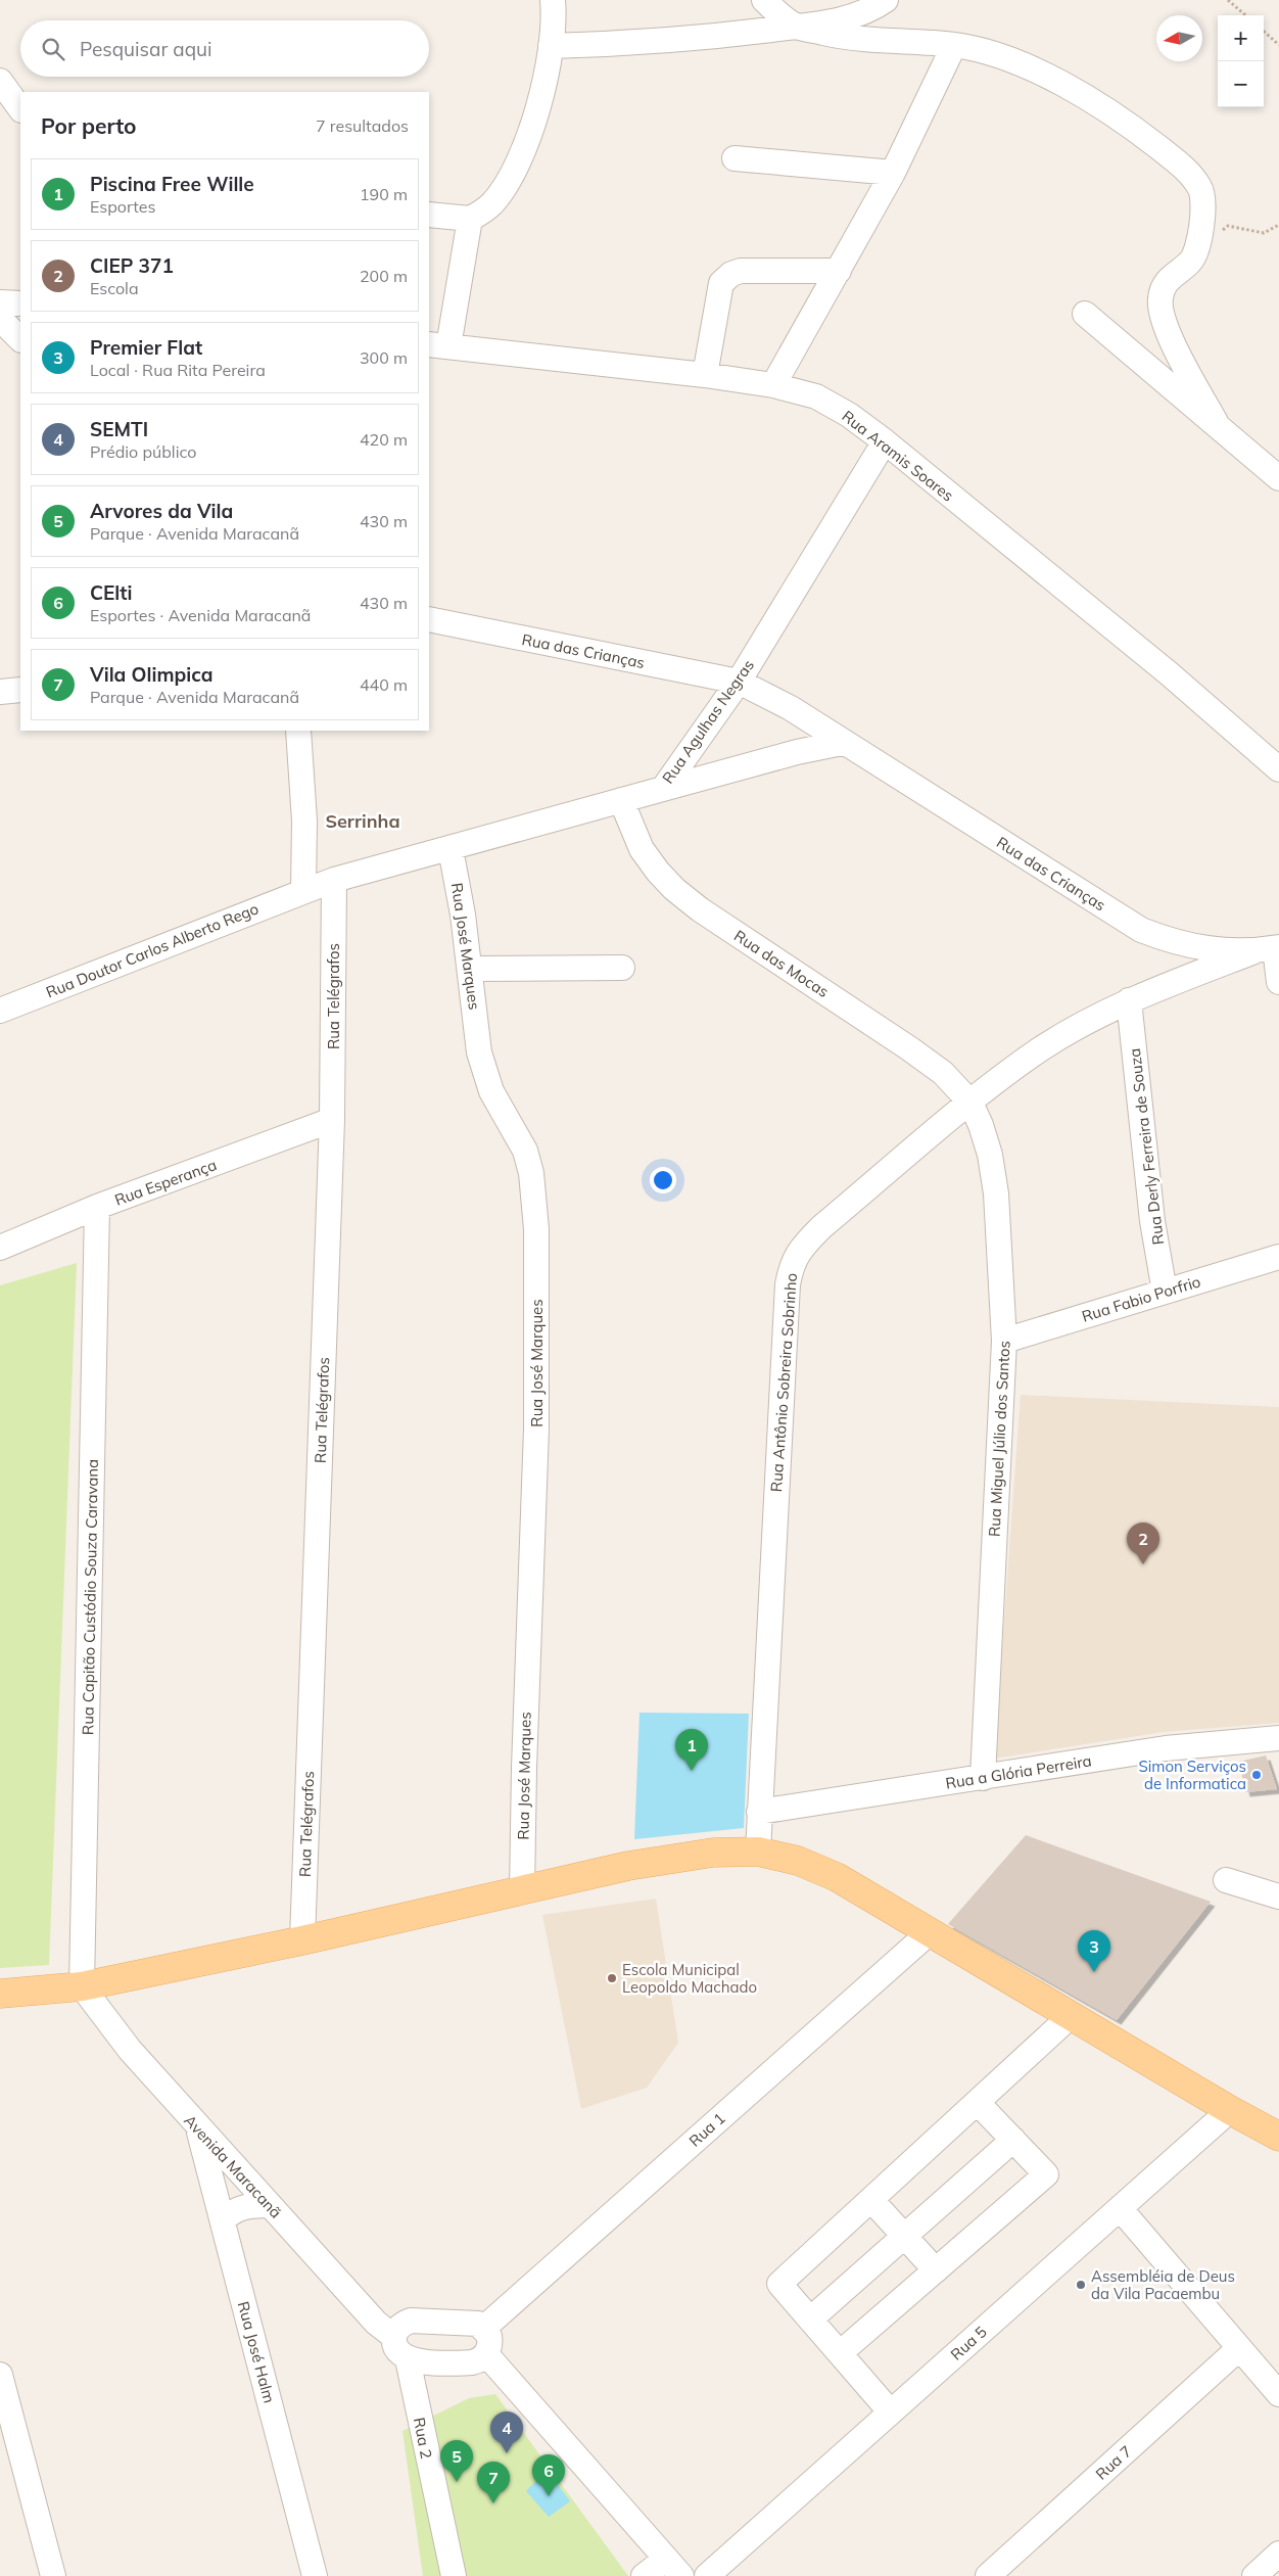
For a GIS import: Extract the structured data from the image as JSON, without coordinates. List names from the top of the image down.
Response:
{
  "streets": {
    "street": [
      "Rua Aramis Soares",
      "Rua das Crianças",
      "Rua Agulhas Negras",
      "Rua José Marques",
      "Rua Doutor Carlos Alberto Rego",
      "Rua das Mocas",
      "Rua Telégrafos",
      "Rua Derly Ferreira de Souza",
      "Rua Esperança",
      "Rua Fabio Porfrio",
      "Rua Antônio Sobreira Sobrinho",
      "Rua Miguel Júlio dos Santos",
      "Rua Capitão Custódio Souza Caravana",
      "Rua a Glória Perreira",
      "Rua 1",
      "Avenida Maracanã",
      "Rua 5",
      "Rua José Halm",
      "Rua 2",
      "Rua 7"
    ]
  },
  "crossings": [
    ["Rua Aramis Soares", "Rua Agulhas Negras"],
    ["Rua das Crianças", "Rua Agulhas Negras"],
    ["Rua das Crianças", "Rua Antônio Sobreira Sobrinho"],
    ["Rua Agulhas Negras", "Rua José Marques"],
    ["Rua Agulhas Negras", "Rua Doutor Carlos Alberto Rego"],
    ["Rua Agulhas Negras", "Rua das Mocas"],
    ["Rua Agulhas Negras", "Rua Telégrafos"],
    ["Rua das Mocas", "Rua Antônio Sobreira Sobrinho"],
    ["Rua das Mocas", "Rua Miguel Júlio dos Santos"],
    ["Rua Telégrafos", "Rua Esperança"],
    ["Rua Derly Ferreira de Souza", "Rua Fabio Porfrio"],
    ["Rua Derly Ferreira de Souza", "Rua Antônio Sobreira Sobrinho"],
    ["Rua Esperança", "Rua Capitão Custódio Souza Caravana"],
    ["Rua Fabio Porfrio", "Rua Miguel Júlio dos Santos"],
    ["Rua Antônio Sobreira Sobrinho", "Rua Miguel Júlio dos Santos"],
    ["Rua Antônio Sobreira Sobrinho", "Rua a Glória Perreira"],
    ["Rua Miguel Júlio dos Santos", "Rua a Glória Perreira"],
    ["Rua Capitão Custódio Souza Caravana", "Avenida Maracanã"],
    ["Avenida Maracanã", "Rua José Halm"],
    ["Avenida Maracanã", "Rua 2"]
  ],
  "districts": ["Serrinha"],
  "places": ["Simon Serviços de Informatica", "Escola Municipal Leopoldo Machado", "Assembléia de Deus da Vila Pacaembu"],
  "north": "left",
  "page": {
    "map_buttons": ["+", "−"],
    "search": "Pesquisar aqui",
    "heading": ["Por perto", "7 resultados"],
    "list": [
      {
        "mark": "1",
        "name": "Piscina Free Wille",
        "note": "Esportes",
        "value": "190 m"
      },
      {
        "mark": "2",
        "name": "CIEP 371",
        "note": "Escola",
        "value": "200 m"
      },
      {
        "mark": "3",
        "name": "Premier Flat",
        "note": "Local · Rua Rita Pereira",
        "value": "300 m"
      },
      {
        "mark": "4",
        "name": "SEMTI",
        "note": "Prédio público",
        "value": "420 m"
      },
      {
        "mark": "5",
        "name": "Arvores da Vila",
        "note": "Parque · Avenida Maracanã",
        "value": "430 m"
      },
      {
        "mark": "6",
        "name": "CElti",
        "note": "Esportes · Avenida Maracanã",
        "value": "430 m"
      },
      {
        "mark": "7",
        "name": "Vila Olimpica",
        "note": "Parque · Avenida Maracanã",
        "value": "440 m"
      }
    ],
    "pins": [
      "2",
      "1",
      "3",
      "4",
      "5",
      "6",
      "7"
    ]
  }
}
